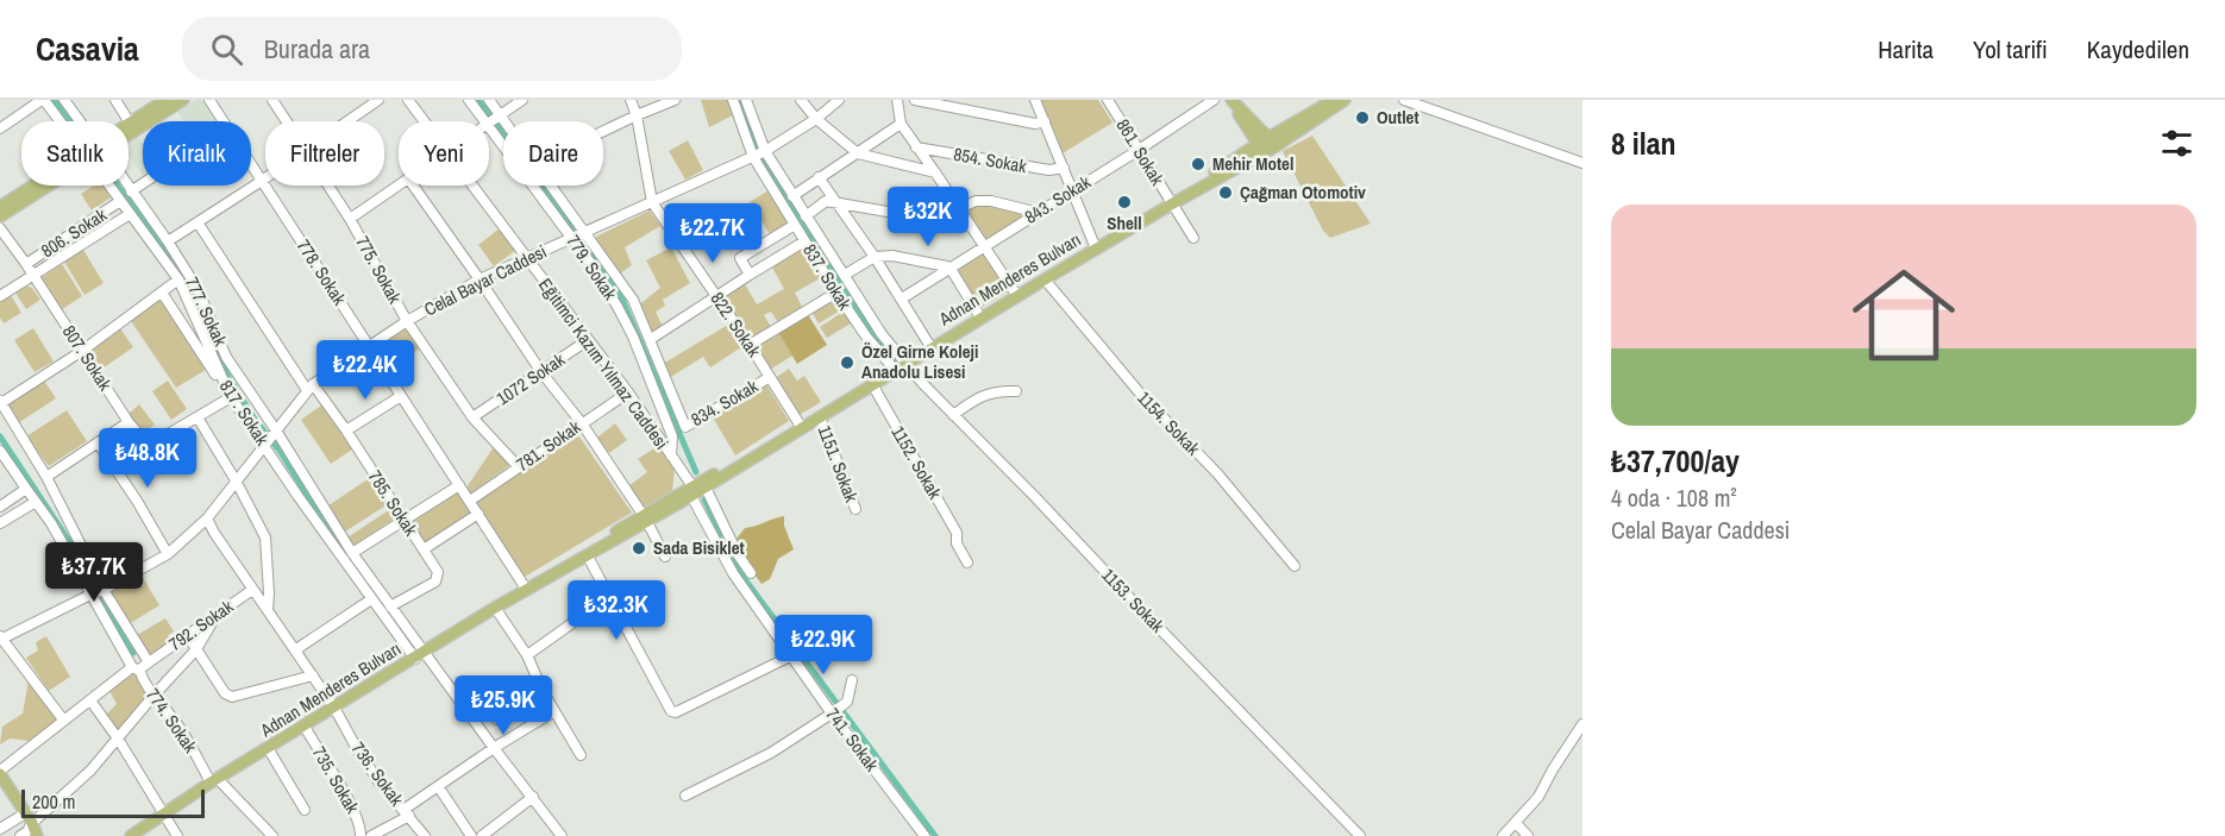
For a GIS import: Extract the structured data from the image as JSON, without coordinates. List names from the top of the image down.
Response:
{
  "streets": {
    "main road": ["Adnan Menderes Bulvarı"],
    "street": [
      "861. Sokak",
      "854. Sokak",
      "843. Sokak",
      "806. Sokak",
      "779. Sokak",
      "775. Sokak",
      "778. Sokak",
      "837. Sokak",
      "Celal Bayar Caddesi",
      "777. Sokak",
      "822. Sokak",
      "807. Sokak",
      "Eğitimci Kazım Yılmaz Caddesi",
      "1072 Sokak",
      "834. Sokak",
      "817. Sokak",
      "1154. Sokak",
      "781. Sokak",
      "1152. Sokak",
      "1151. Sokak",
      "785. Sokak",
      "1153. Sokak",
      "792. Sokak",
      "774. Sokak",
      "741. Sokak",
      "736. Sokak",
      "735. Sokak"
    ]
  },
  "crossings": [
    ["861. Sokak", "843. Sokak"],
    ["861. Sokak", "Adnan Menderes Bulvarı"],
    ["806. Sokak", "807. Sokak"],
    ["806. Sokak", "817. Sokak"],
    ["779. Sokak", "Celal Bayar Caddesi"],
    ["779. Sokak", "Eğitimci Kazım Yılmaz Caddesi"],
    ["775. Sokak", "Celal Bayar Caddesi"],
    ["775. Sokak", "1072 Sokak"],
    ["775. Sokak", "781. Sokak"],
    ["778. Sokak", "Adnan Menderes Bulvarı"],
    ["778. Sokak", "Celal Bayar Caddesi"],
    ["778. Sokak", "781. Sokak"],
    ["837. Sokak", "Adnan Menderes Bulvarı"],
    ["837. Sokak", "Celal Bayar Caddesi"],
    ["837. Sokak", "1153. Sokak"],
    ["Adnan Menderes Bulvarı", "777. Sokak"],
    ["Adnan Menderes Bulvarı", "822. Sokak"],
    ["Adnan Menderes Bulvarı", "Eğitimci Kazım Yılmaz Caddesi"],
    ["Adnan Menderes Bulvarı", "817. Sokak"],
    ["Adnan Menderes Bulvarı", "1154. Sokak"],
    ["Adnan Menderes Bulvarı", "1152. Sokak"],
    ["Adnan Menderes Bulvarı", "1151. Sokak"],
    ["Adnan Menderes Bulvarı", "1153. Sokak"],
    ["Adnan Menderes Bulvarı", "774. Sokak"],
    ["Adnan Menderes Bulvarı", "741. Sokak"],
    ["Adnan Menderes Bulvarı", "736. Sokak"],
    ["Adnan Menderes Bulvarı", "735. Sokak"],
    ["Celal Bayar Caddesi", "777. Sokak"],
    ["Celal Bayar Caddesi", "822. Sokak"],
    ["Celal Bayar Caddesi", "Eğitimci Kazım Yılmaz Caddesi"],
    ["Celal Bayar Caddesi", "817. Sokak"],
    ["Celal Bayar Caddesi", "785. Sokak"],
    ["Celal Bayar Caddesi", "774. Sokak"],
    ["777. Sokak", "817. Sokak"],
    ["777. Sokak", "785. Sokak"],
    ["822. Sokak", "834. Sokak"],
    ["807. Sokak", "817. Sokak"],
    ["Eğitimci Kazım Yılmaz Caddesi", "1072 Sokak"],
    ["Eğitimci Kazım Yılmaz Caddesi", "781. Sokak"],
    ["Eğitimci Kazım Yılmaz Caddesi", "741. Sokak"],
    ["792. Sokak", "774. Sokak"]
  ],
  "places": [
    "Outlet",
    "Mehir Motel",
    "Çağman Otomotiv",
    "Shell",
    "Özel Girne Koleji Anadolu Lisesi",
    "Sada Bisiklet"
  ],
  "scale_bar": "200 m",
  "page": {
    "header": "Casavia",
    "search": "Burada ara",
    "nav": ["Harita", "Yol tarifi", "Kaydedilen"],
    "heading": "8 ilan",
    "chip": [
      "Satılık",
      "Kiralık",
      "Filtreler",
      "Yeni",
      "Daire"
    ],
    "list": [
      {
        "name": "₺37,700/ay",
        "note": "4 oda · 108 m² · Celal Bayar Caddesi"
      }
    ],
    "price": [
      "₺32K",
      "₺22.7K",
      "₺22.4K",
      "₺48.8K",
      "₺37.7K",
      "₺32.3K",
      "₺22.9K",
      "₺25.9K"
    ],
    "scale": "200 m"
  }
}
